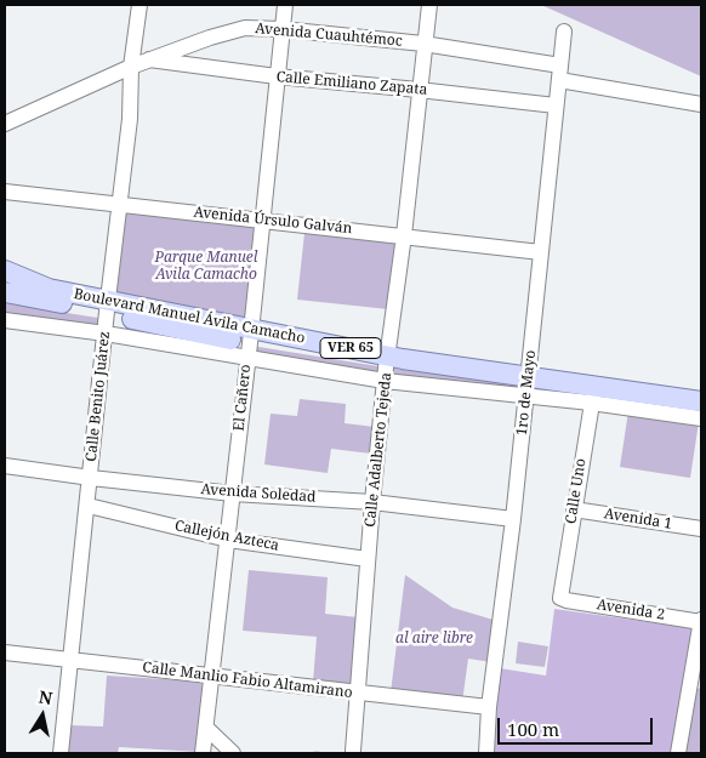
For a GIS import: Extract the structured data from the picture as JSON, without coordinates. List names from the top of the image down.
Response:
{
  "streets": {
    "main road": ["Boulevard Manuel Ávila Camacho", "VER 65"],
    "street": [
      "Avenida Cuauhtémoc",
      "Calle Emiliano Zapata",
      "Avenida Úrsulo Galván",
      "1ro de Mayo",
      "Calle Benito Juárez",
      "El Cañero",
      "Calle Adalberto Tejeda",
      "Calle Uno",
      "Avenida Soledad",
      "Avenida 1",
      "Callejón Azteca",
      "Avenida 2",
      "Calle Manlio Fabio Altamirano"
    ]
  },
  "crossings": [
    ["Avenida Cuauhtémoc", "Calle Emiliano Zapata"],
    ["Avenida Cuauhtémoc", "1ro de Mayo"],
    ["Avenida Cuauhtémoc", "Calle Benito Juárez"],
    ["Avenida Cuauhtémoc", "El Cañero"],
    ["Avenida Cuauhtémoc", "Calle Adalberto Tejeda"],
    ["Calle Emiliano Zapata", "1ro de Mayo"],
    ["Calle Emiliano Zapata", "El Cañero"],
    ["Calle Emiliano Zapata", "Calle Adalberto Tejeda"],
    ["Avenida Úrsulo Galván", "1ro de Mayo"],
    ["Avenida Úrsulo Galván", "Calle Benito Juárez"],
    ["Avenida Úrsulo Galván", "El Cañero"],
    ["Avenida Úrsulo Galván", "Calle Adalberto Tejeda"],
    ["Boulevard Manuel Ávila Camacho", "1ro de Mayo"],
    ["Boulevard Manuel Ávila Camacho", "Calle Benito Juárez"],
    ["Boulevard Manuel Ávila Camacho", "El Cañero"],
    ["Boulevard Manuel Ávila Camacho", "Calle Adalberto Tejeda"],
    ["Boulevard Manuel Ávila Camacho", "Calle Uno"],
    ["1ro de Mayo", "Avenida Soledad"],
    ["1ro de Mayo", "Calle Manlio Fabio Altamirano"],
    ["Calle Benito Juárez", "Avenida Soledad"],
    ["Calle Benito Juárez", "Callejón Azteca"],
    ["Calle Benito Juárez", "Calle Manlio Fabio Altamirano"],
    ["El Cañero", "Avenida Soledad"],
    ["El Cañero", "Callejón Azteca"],
    ["El Cañero", "Calle Manlio Fabio Altamirano"],
    ["Calle Adalberto Tejeda", "Avenida Soledad"],
    ["Calle Adalberto Tejeda", "Callejón Azteca"],
    ["Calle Adalberto Tejeda", "Calle Manlio Fabio Altamirano"],
    ["Calle Uno", "Avenida 1"],
    ["Calle Uno", "Avenida 2"]
  ],
  "parks": ["Parque Manuel Avila Camacho", "al aire libre"],
  "scale_bar": "100 m",
  "north": "top"
}
